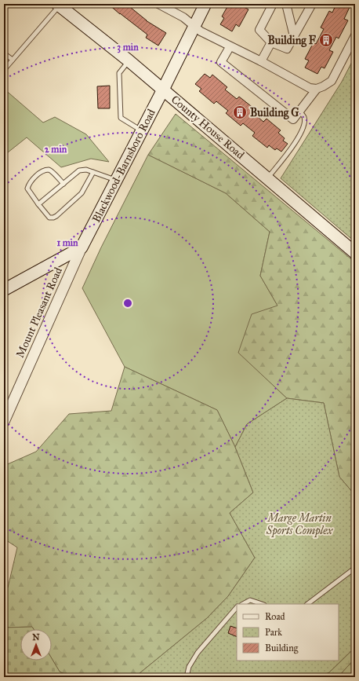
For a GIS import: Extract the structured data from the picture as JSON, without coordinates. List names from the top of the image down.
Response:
{
  "streets": {
    "main road": ["County House Road", "Blackwood-Barnsboro Road"],
    "street": ["Mount Pleasant Road"]
  },
  "crossings": [
    ["County House Road", "Blackwood-Barnsboro Road"],
    ["Blackwood-Barnsboro Road", "Mount Pleasant Road"]
  ],
  "parks": ["Marge Martin Sports Complex"],
  "places": {
    "building": ["Building F", "Building G"]
  },
  "legend": ["Road", "Park", "Building"],
  "north": "top",
  "rings": ["3 min", "2 min", "1 min"]
}
